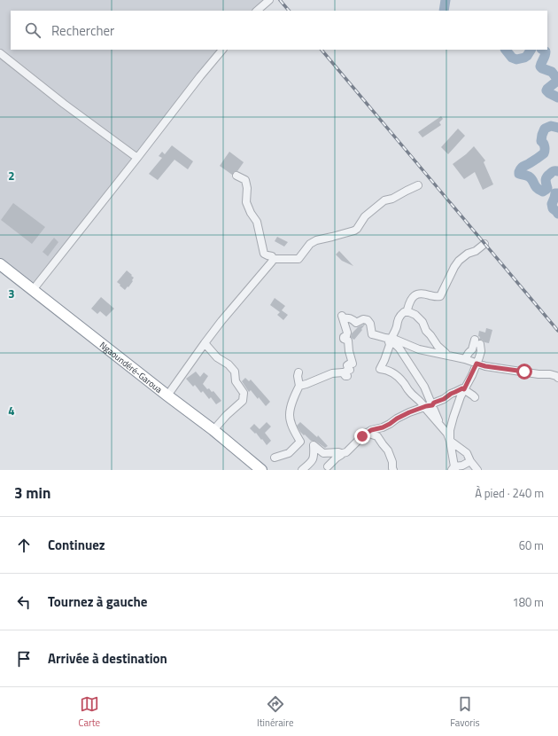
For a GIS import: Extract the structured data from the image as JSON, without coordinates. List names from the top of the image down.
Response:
{
  "streets": {
    "highway": ["Ngaoundéré-Garoua"]
  },
  "page": {
    "search": "Rechercher",
    "heading": ["3 min", "À pied · 240 m"],
    "list": [
      ["Continuez", "60 m"],
      ["Tournez à gauche", "180 m"],
      "Arrivée à destination"
    ],
    "nav": ["Carte", "Itinéraire", "Favoris"]
  },
  "grid": {
    "rows": ["2", "3", "4"]
  }
}
